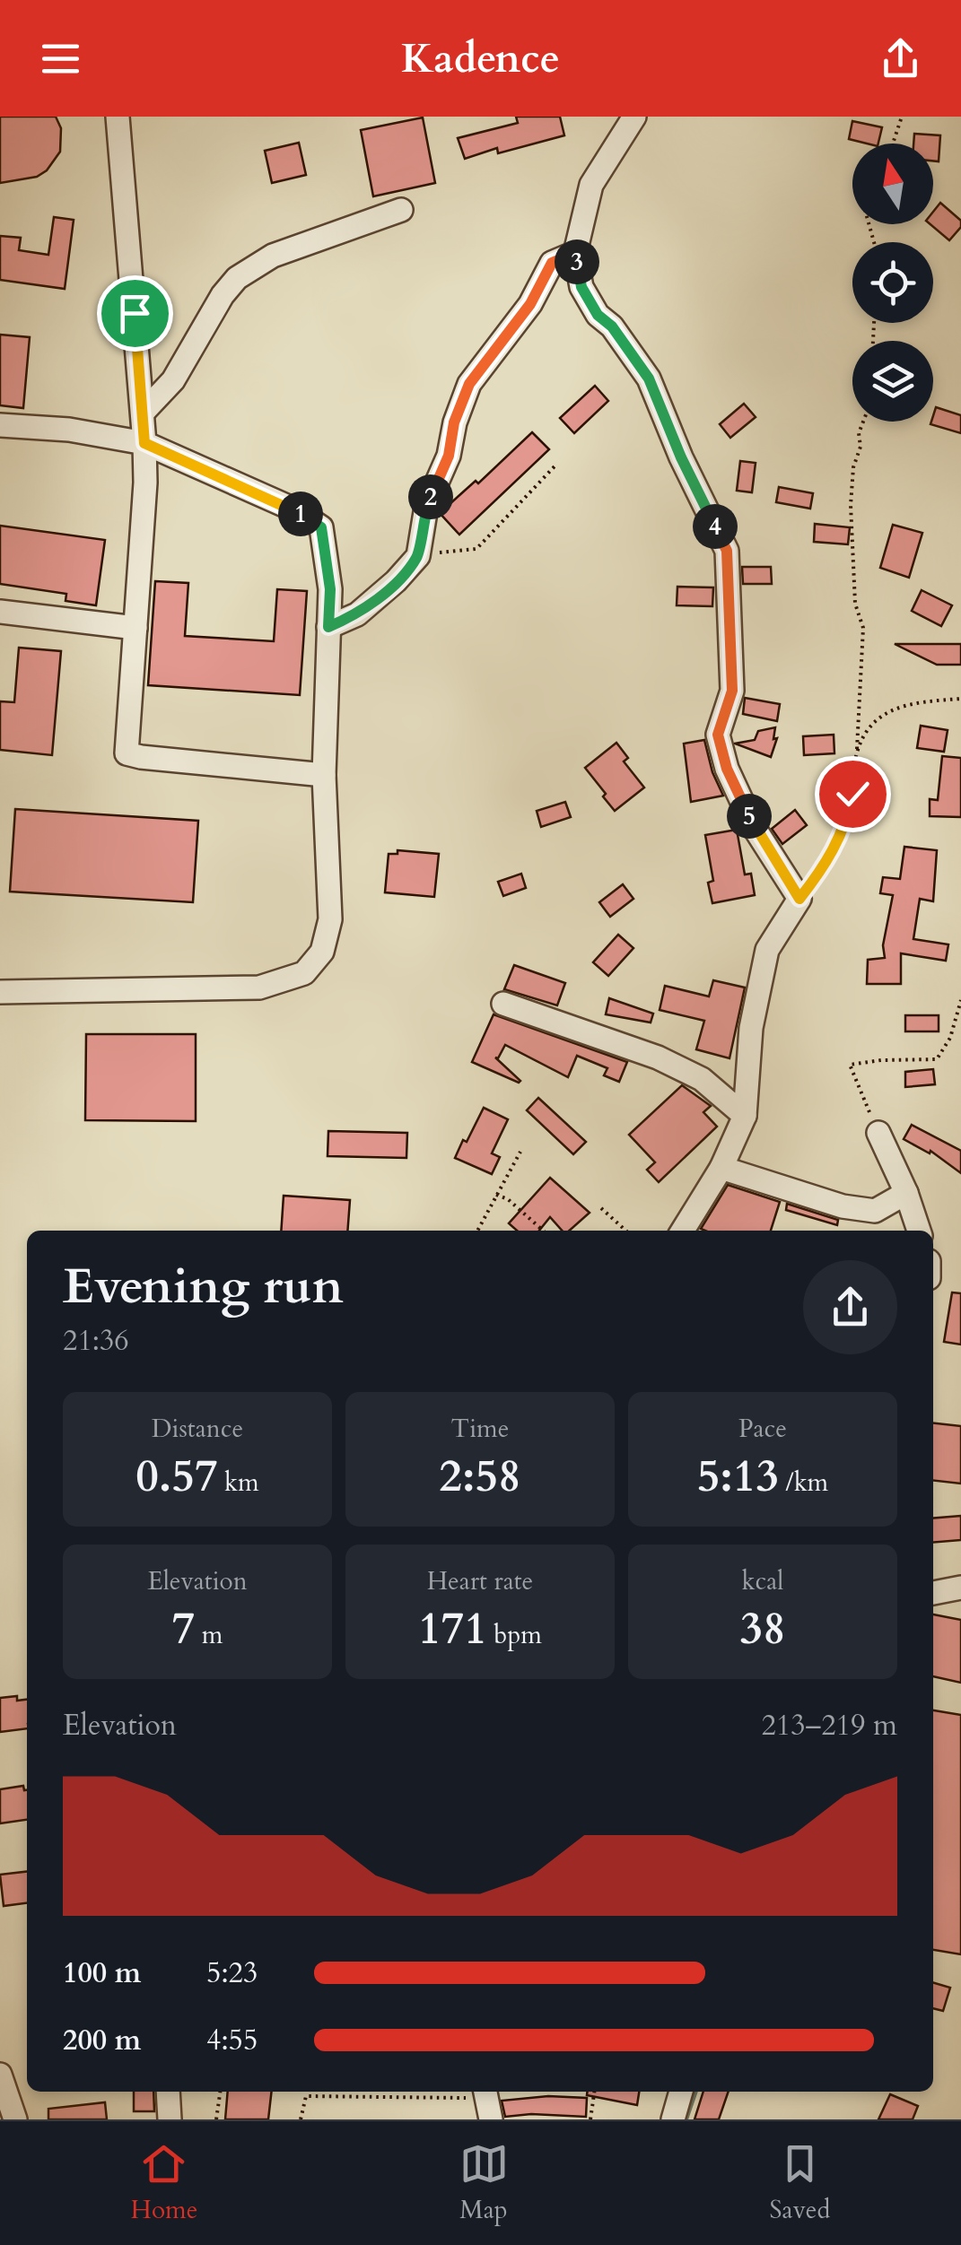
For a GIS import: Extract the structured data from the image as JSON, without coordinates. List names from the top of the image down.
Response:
{
  "north": "top",
  "page": {
    "header": "Kadence",
    "pins": [
      "3",
      "2",
      "1",
      "4",
      "5"
    ],
    "heading": ["Evening run", "21:36"],
    "stats": [
      ["Distance", "0.57 km"],
      ["Time", "2:58"],
      ["Pace", "5:13 /km"],
      ["Elevation", "7 m"],
      ["Heart rate", "171 bpm"],
      ["kcal", "38"]
    ],
    "chart": ["Elevation", "213–219 m"],
    "list": [
      {
        "name": "100 m",
        "note": "5:23"
      },
      {
        "name": "200 m",
        "note": "4:55"
      }
    ],
    "tabs": ["Home", "Map", "Saved"]
  }
}
